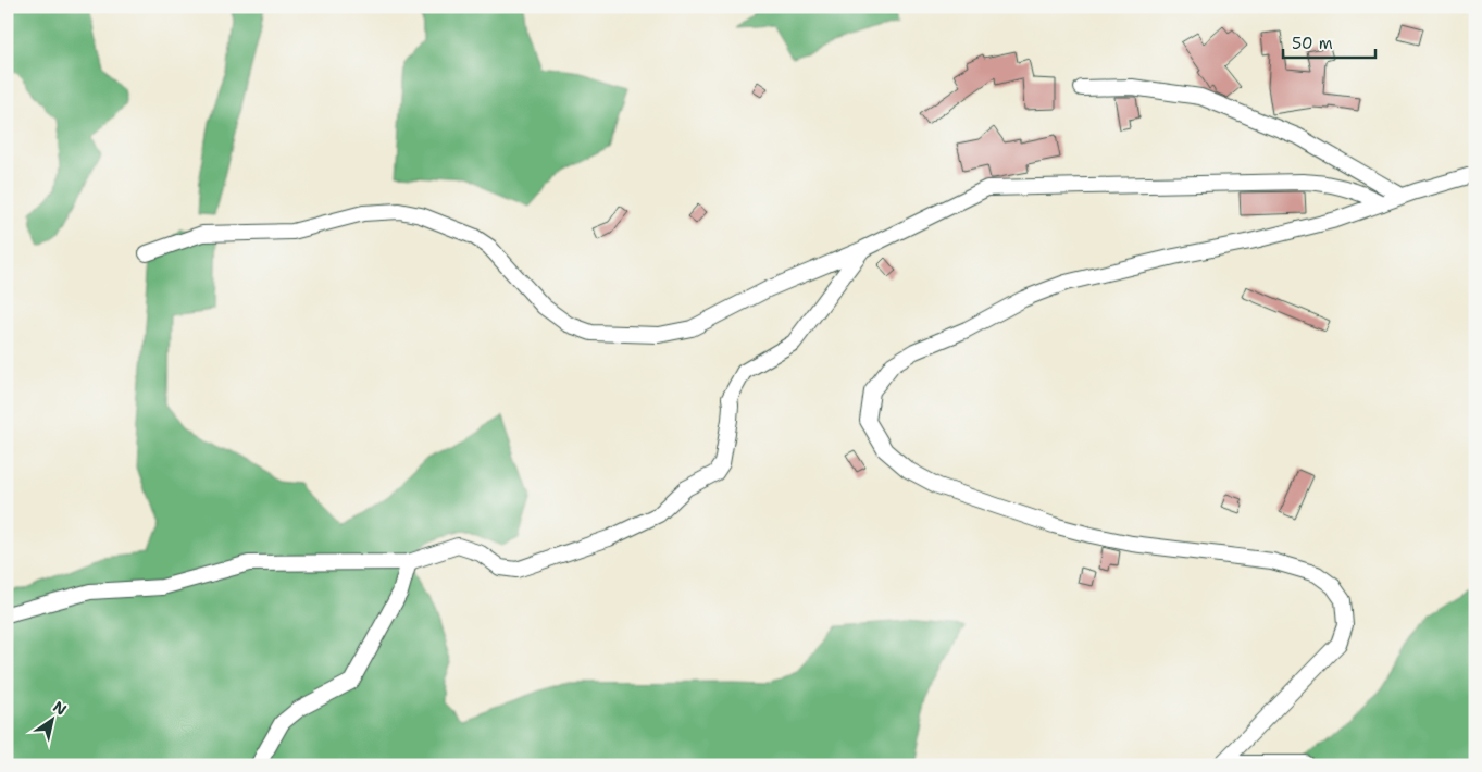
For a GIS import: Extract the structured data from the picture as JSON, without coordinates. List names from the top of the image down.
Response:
{
  "scale_bar": "50 m",
  "north": "top right"
}
